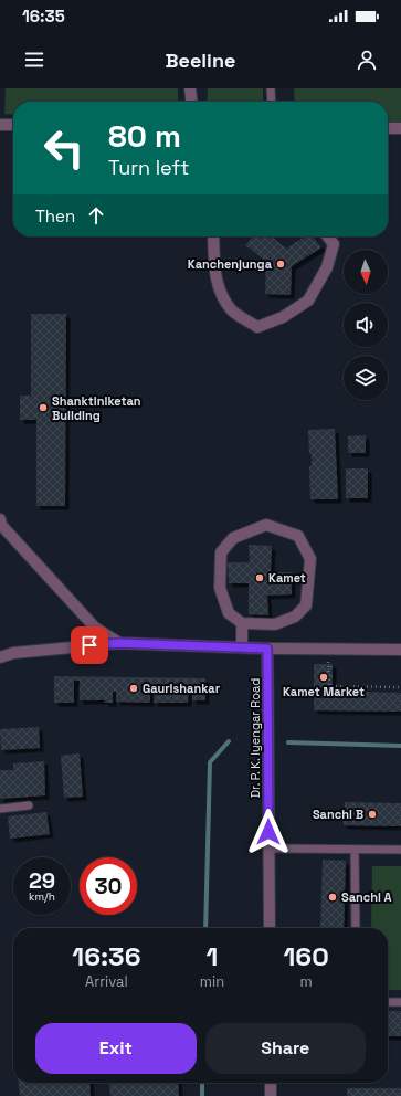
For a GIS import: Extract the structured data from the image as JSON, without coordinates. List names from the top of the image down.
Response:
{
  "streets": {
    "street": ["Dr. P. K. Iyengar Road"]
  },
  "places": [
    "Kanchenjunga",
    "Shanktiniketan Building",
    "Kamet",
    "Kamet Market",
    "Gaurishankar",
    "Sanchi B",
    "Sanchi A"
  ],
  "north": "bottom",
  "page": {
    "status": "16:35",
    "header": "Beeline",
    "turn": ["80 m", "Turn left"],
    "then": "Then",
    "speed": "29 km/h",
    "limit": "30",
    "eta": [
      "16:36",
      "Arrival",
      "1",
      "min",
      "160",
      "m"
    ],
    "buttons": ["Exit", "Share"]
  }
}
